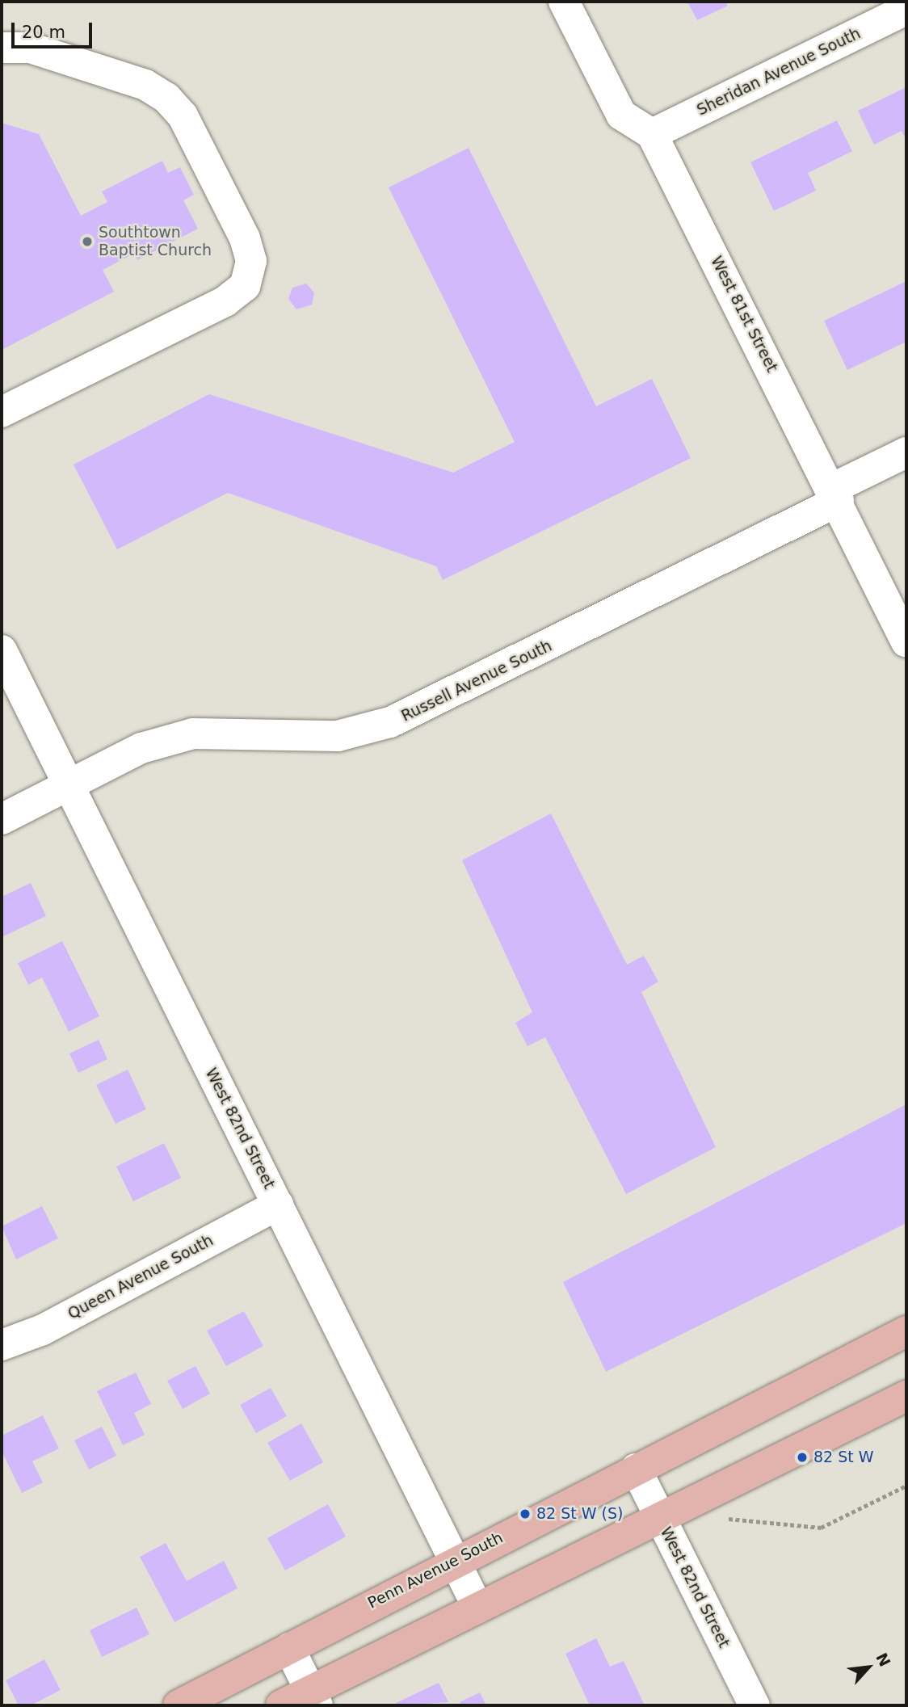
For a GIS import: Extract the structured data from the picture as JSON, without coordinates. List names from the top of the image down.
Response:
{
  "streets": {
    "main road": ["Penn Avenue South"],
    "street": [
      "Sheridan Avenue South",
      "West 81st Street",
      "Russell Avenue South",
      "West 82nd Street",
      "Queen Avenue South"
    ]
  },
  "crossings": [
    ["Sheridan Avenue South", "West 81st Street"],
    ["West 81st Street", "Russell Avenue South"],
    ["Russell Avenue South", "West 82nd Street"],
    ["West 82nd Street", "Queen Avenue South"],
    ["West 82nd Street", "Penn Avenue South"]
  ],
  "places": ["Southtown Baptist Church", "82 St W", "82 St W (S)"],
  "scale_bar": "20 m",
  "north": "top right"
}
